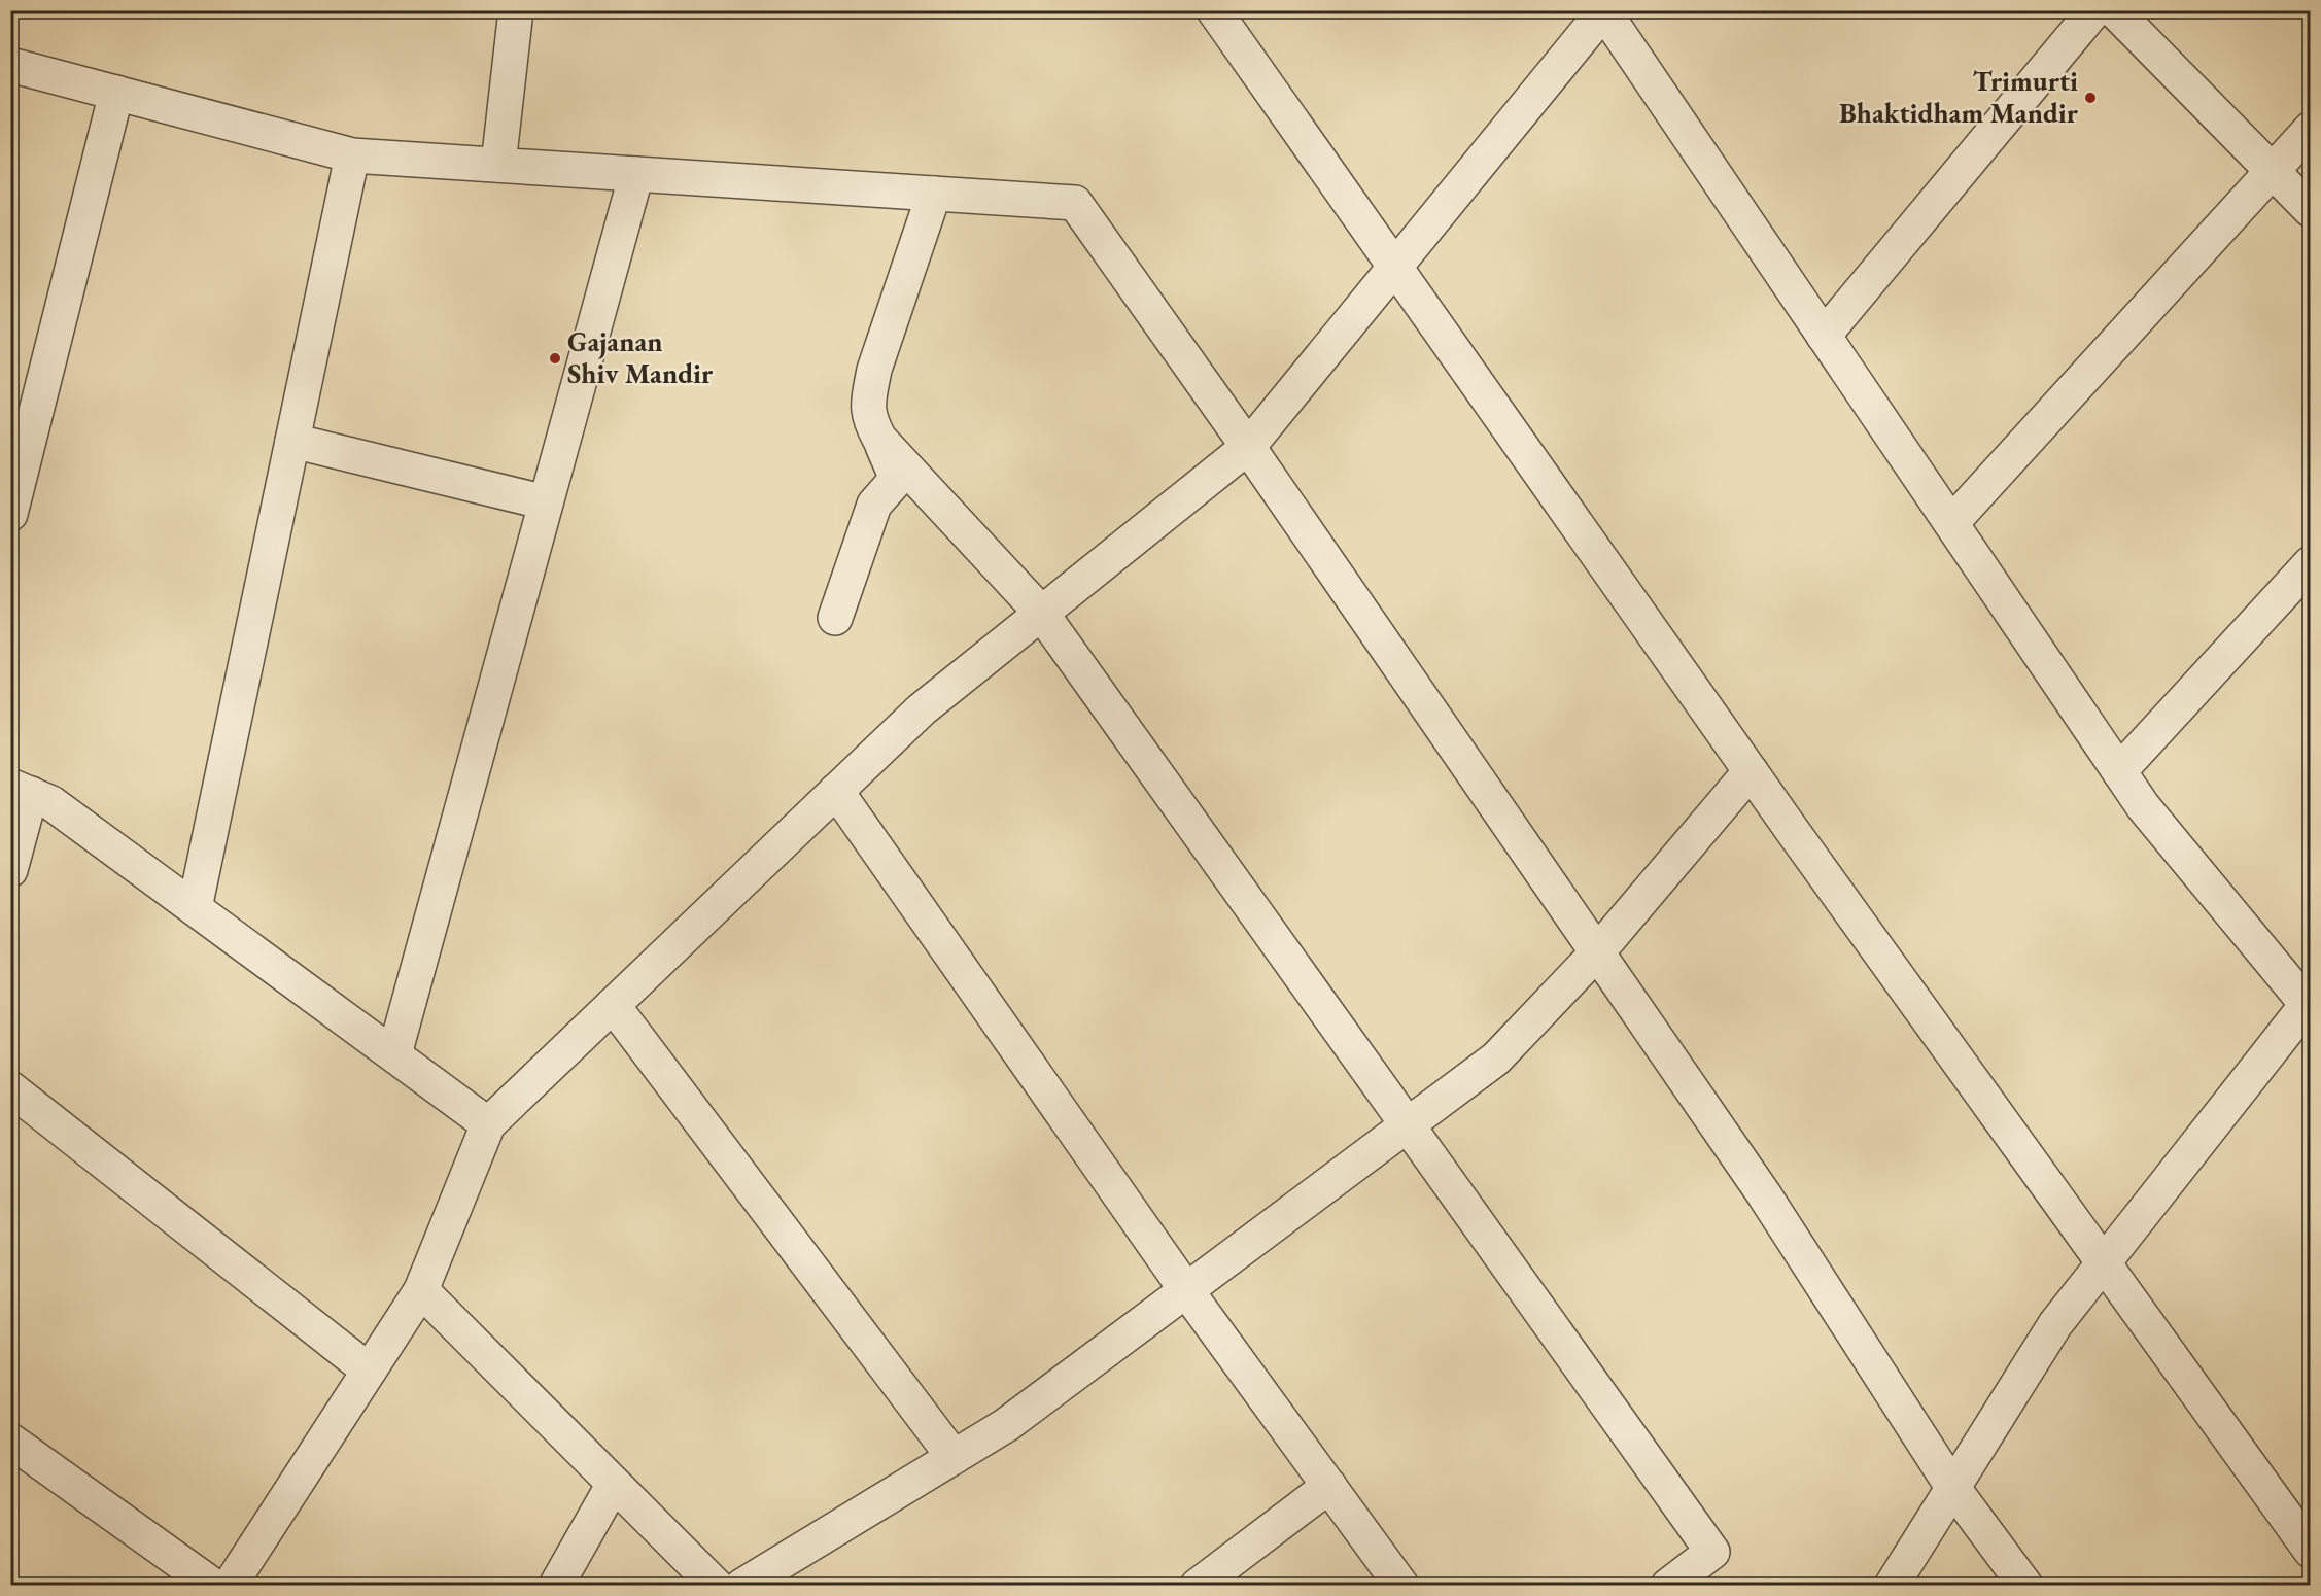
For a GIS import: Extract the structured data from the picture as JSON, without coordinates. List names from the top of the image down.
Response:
{
  "places": ["Trimurti Bhaktidham Mandir", "Gajanan Shiv Mandir"]
}
